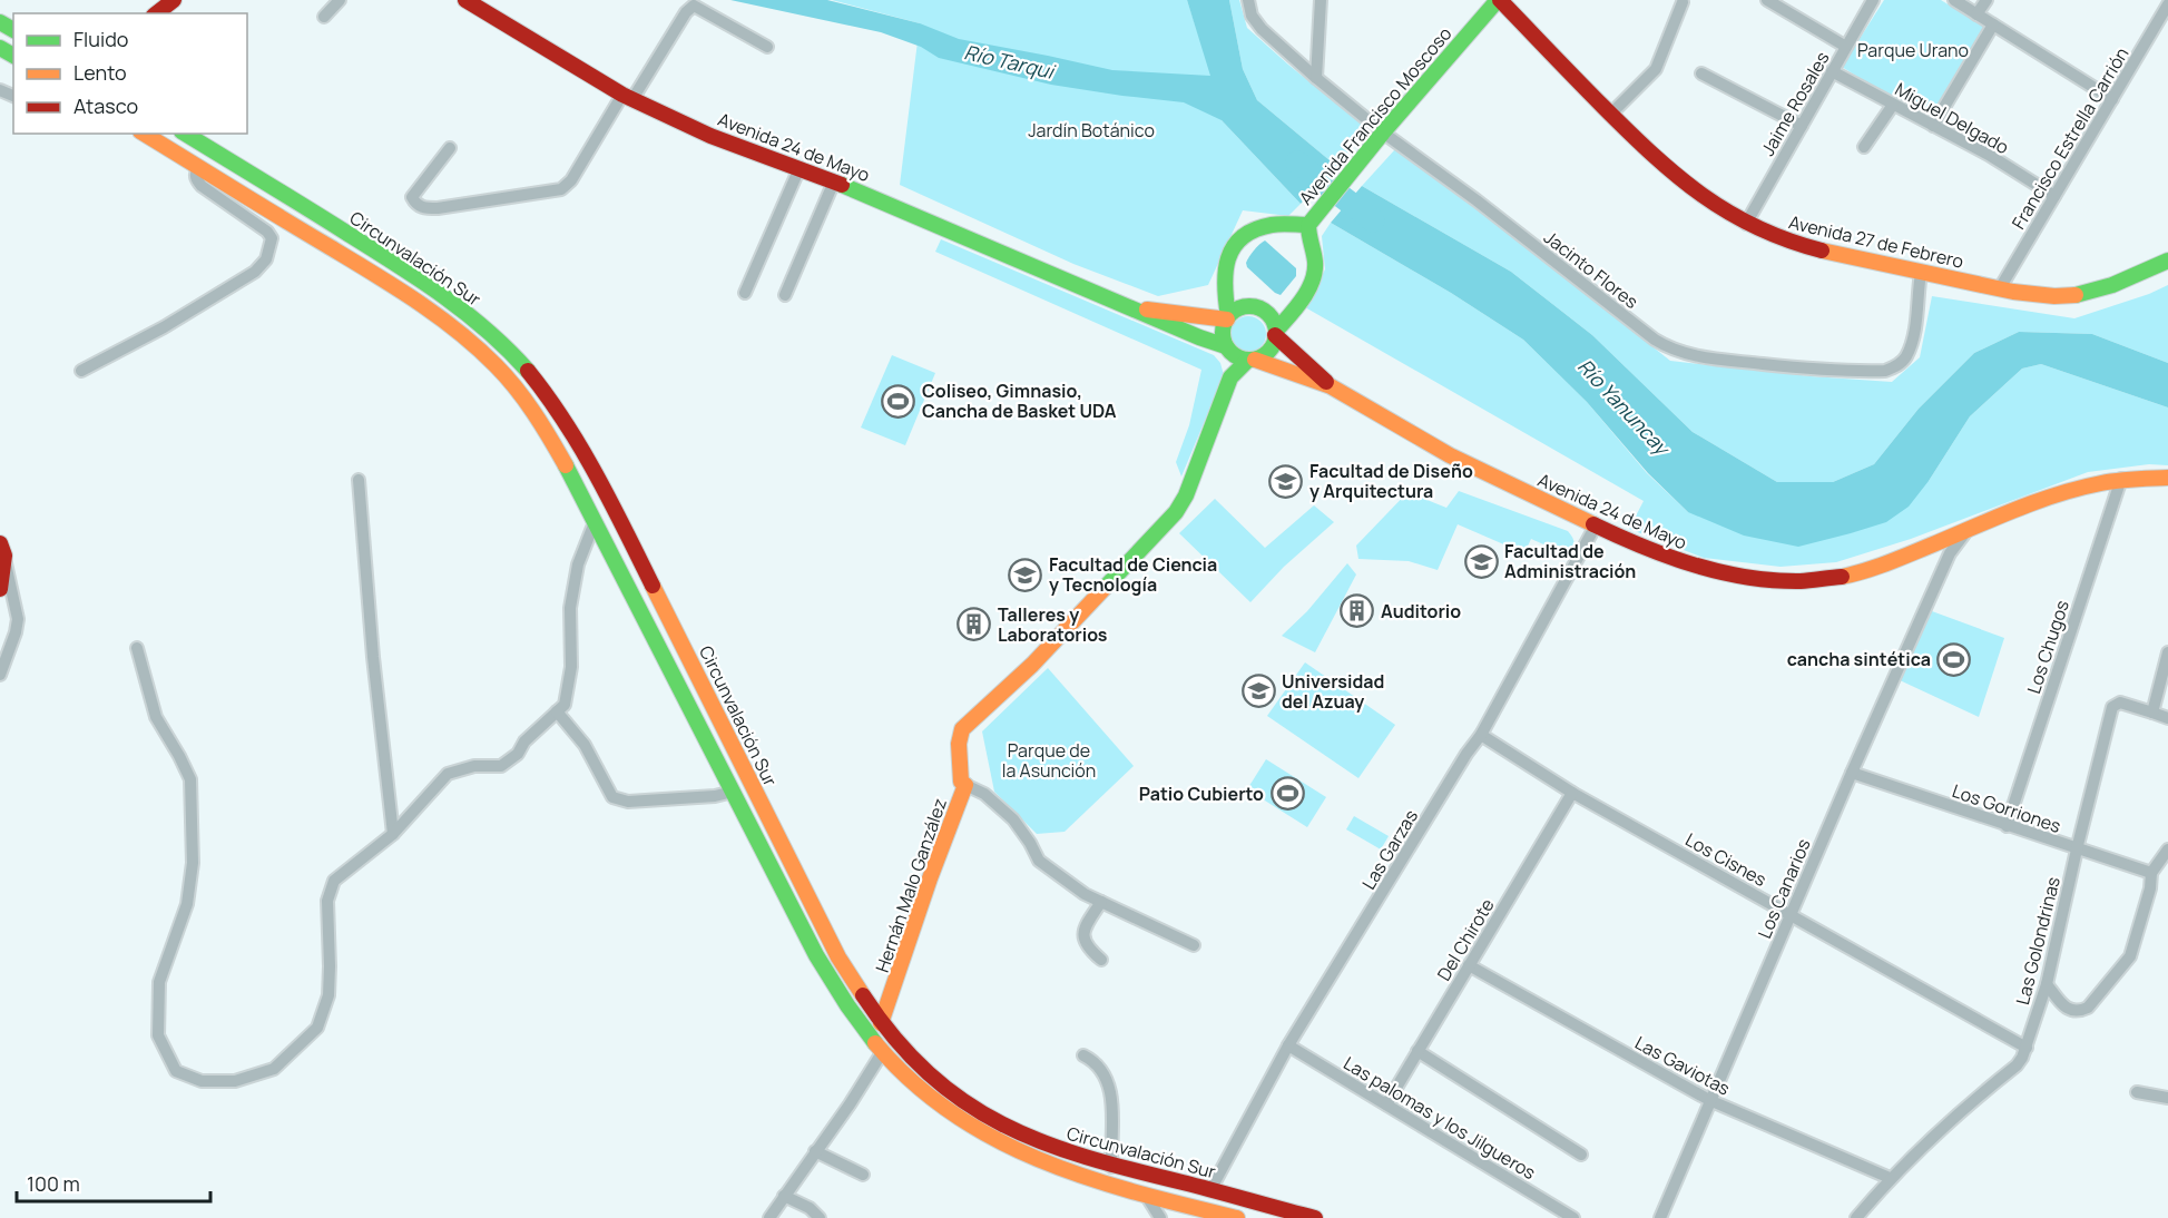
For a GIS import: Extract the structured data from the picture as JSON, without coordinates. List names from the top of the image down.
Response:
{
  "streets": {
    "main road": [
      "Avenida Francisco Moscoso",
      "Avenida 24 de Mayo",
      "Avenida 27 de Febrero",
      "Circunvalación Sur",
      "Hernán Malo Ganzález"
    ],
    "street": [
      "Jaime Rosales",
      "Miguel Delgado",
      "Francisco Estrella Carrión",
      "Jacinto Flores",
      "Los Chugos",
      "Los Gorriones",
      "Las Garzas",
      "Los Cisnes",
      "Los Canarios",
      "Del Chirote",
      "Las Golondrinas",
      "Las Gaviotas",
      "Las palomas y los Jilgueros"
    ]
  },
  "crossings": [
    ["Jaime Rosales", "Miguel Delgado"],
    ["Jaime Rosales", "Avenida 27 de Febrero"],
    ["Avenida Francisco Moscoso", "Avenida 24 de Mayo"],
    ["Avenida Francisco Moscoso", "Avenida 27 de Febrero"],
    ["Avenida Francisco Moscoso", "Jacinto Flores"],
    ["Avenida Francisco Moscoso", "Hernán Malo Ganzález"],
    ["Miguel Delgado", "Francisco Estrella Carrión"],
    ["Francisco Estrella Carrión", "Avenida 27 de Febrero"],
    ["Avenida 24 de Mayo", "Los Chugos"],
    ["Avenida 24 de Mayo", "Las Garzas"],
    ["Avenida 24 de Mayo", "Hernán Malo Ganzález"],
    ["Avenida 24 de Mayo", "Los Canarios"],
    ["Avenida 27 de Febrero", "Jacinto Flores"],
    ["Circunvalación Sur", "Las Garzas"],
    ["Circunvalación Sur", "Hernán Malo Ganzález"],
    ["Los Chugos", "Los Gorriones"],
    ["Los Gorriones", "Los Canarios"],
    ["Los Gorriones", "Las Golondrinas"],
    ["Las Garzas", "Los Cisnes"],
    ["Las Garzas", "Las palomas y los Jilgueros"],
    ["Los Cisnes", "Los Canarios"],
    ["Los Cisnes", "Del Chirote"],
    ["Los Cisnes", "Las Golondrinas"],
    ["Los Canarios", "Las Gaviotas"],
    ["Del Chirote", "Las Gaviotas"],
    ["Del Chirote", "Las palomas y los Jilgueros"],
    ["Las Golondrinas", "Las Gaviotas"]
  ],
  "water": ["Río Tarqui", "Río Yanuncay"],
  "parks": ["Parque Urano", "Jardín Botánico", "Parque de la Asunción"],
  "places": {
    "sports": ["Coliseo, Gimnasio, Cancha de Basket UDA", "cancha sintética", "Patio Cubierto"],
    "school or university": [
      "Facultad de Diseño y Arquitectura",
      "Facultad de Administración",
      "Facultad de Ciencia y Tecnología",
      "Universidad del Azuay"
    ],
    "building": ["Auditorio", "Talleres y Laboratorios"]
  },
  "legend": ["Fluido", "Lento", "Atasco"],
  "scale_bar": "100 m"
}
